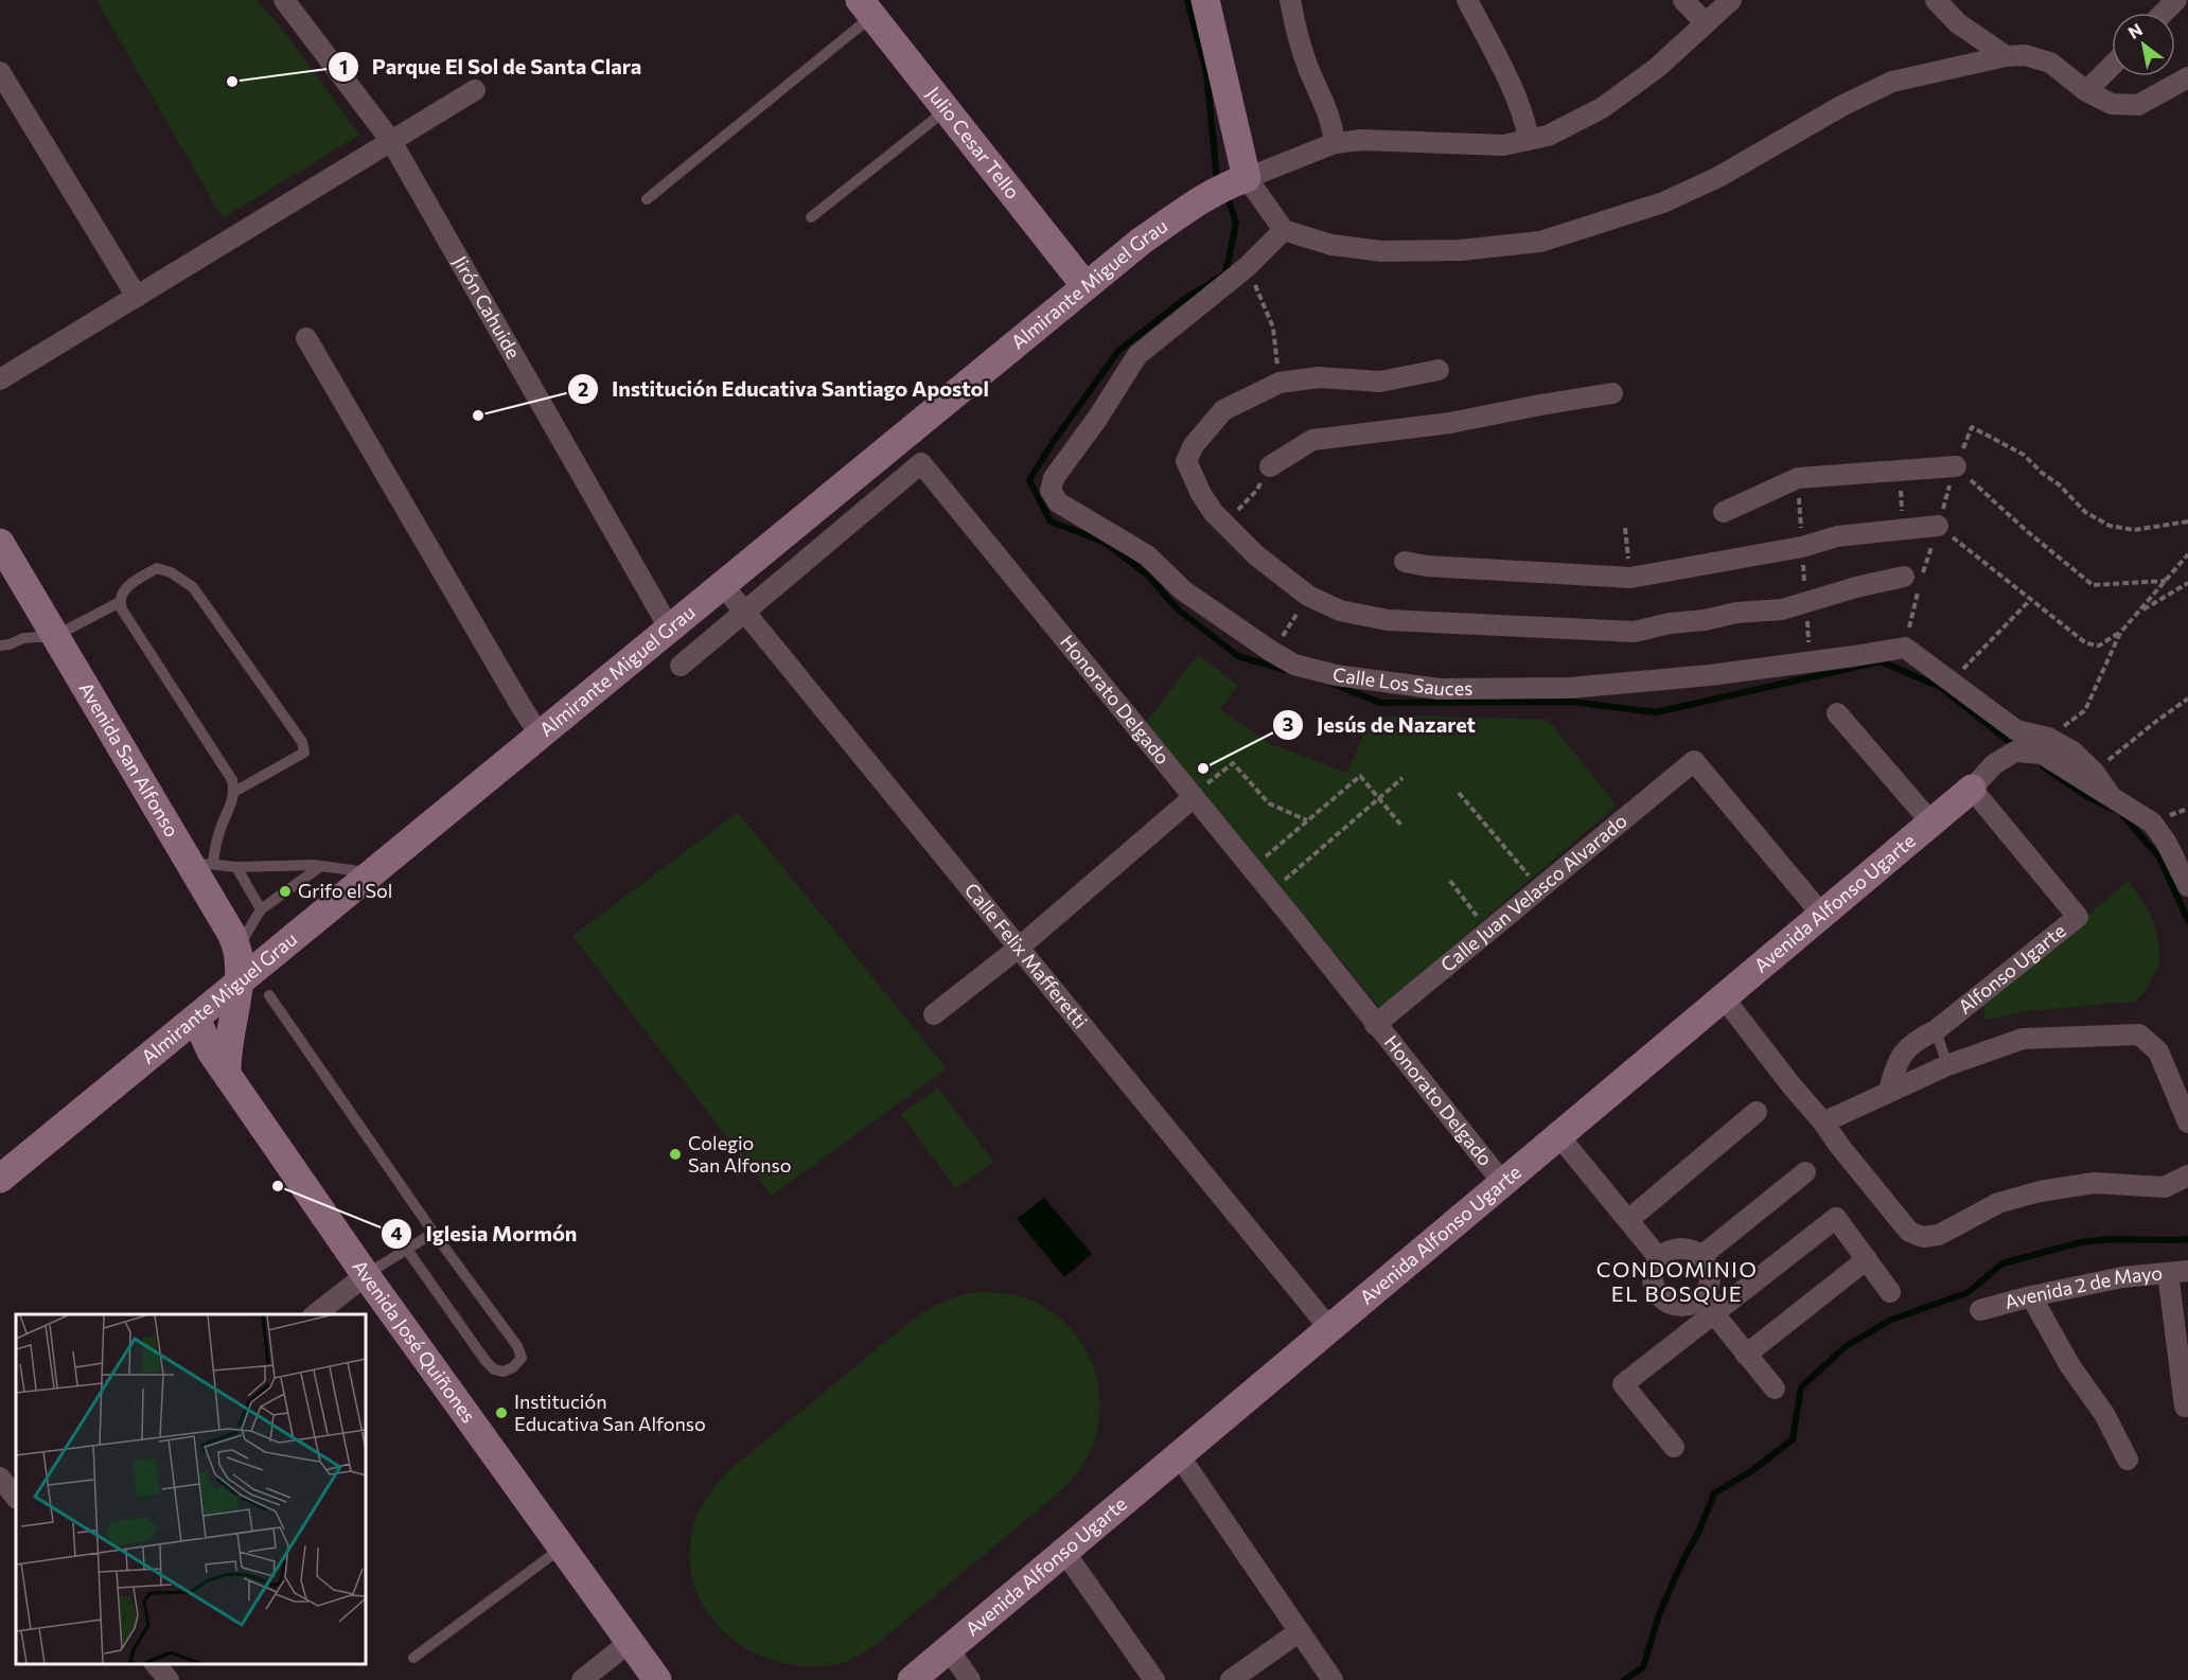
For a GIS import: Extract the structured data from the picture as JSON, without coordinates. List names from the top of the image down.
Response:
{
  "streets": {
    "street": [
      "Julio Cesar Tello",
      "Almirante Miguel Grau",
      "Jirón Cahuide",
      "Calle Los Sauces",
      "Honorato Delgado",
      "Avenida San Alfonso",
      "Calle Juan Velasco Alvarado",
      "Avenida Alfonso Ugarte",
      "Calle Felix Mafferetti",
      "Alfonso Ugarte",
      "Avenida 2 de Mayo",
      "Avenida José Quiñones"
    ]
  },
  "crossings": [
    ["Julio Cesar Tello", "Almirante Miguel Grau"],
    ["Almirante Miguel Grau", "Jirón Cahuide"],
    ["Almirante Miguel Grau", "Avenida San Alfonso"],
    ["Almirante Miguel Grau", "Calle Felix Mafferetti"],
    ["Almirante Miguel Grau", "Avenida José Quiñones"],
    ["Honorato Delgado", "Calle Juan Velasco Alvarado"],
    ["Honorato Delgado", "Avenida Alfonso Ugarte"],
    ["Honorato Delgado", "Calle Felix Mafferetti"],
    ["Calle Juan Velasco Alvarado", "Avenida Alfonso Ugarte"],
    ["Avenida Alfonso Ugarte", "Calle Felix Mafferetti"],
    ["Avenida Alfonso Ugarte", "Alfonso Ugarte"]
  ],
  "districts": ["CONDOMINIO EL BOSQUE"],
  "places": [
    "Parque El Sol de Santa Clara",
    "Institución Educativa Santiago Apostol",
    "Jesús de Nazaret",
    "Grifo el Sol",
    "Colegio San Alfonso",
    "Iglesia Mormón",
    "Institución Educativa San Alfonso"
  ],
  "north": "top left"
}
